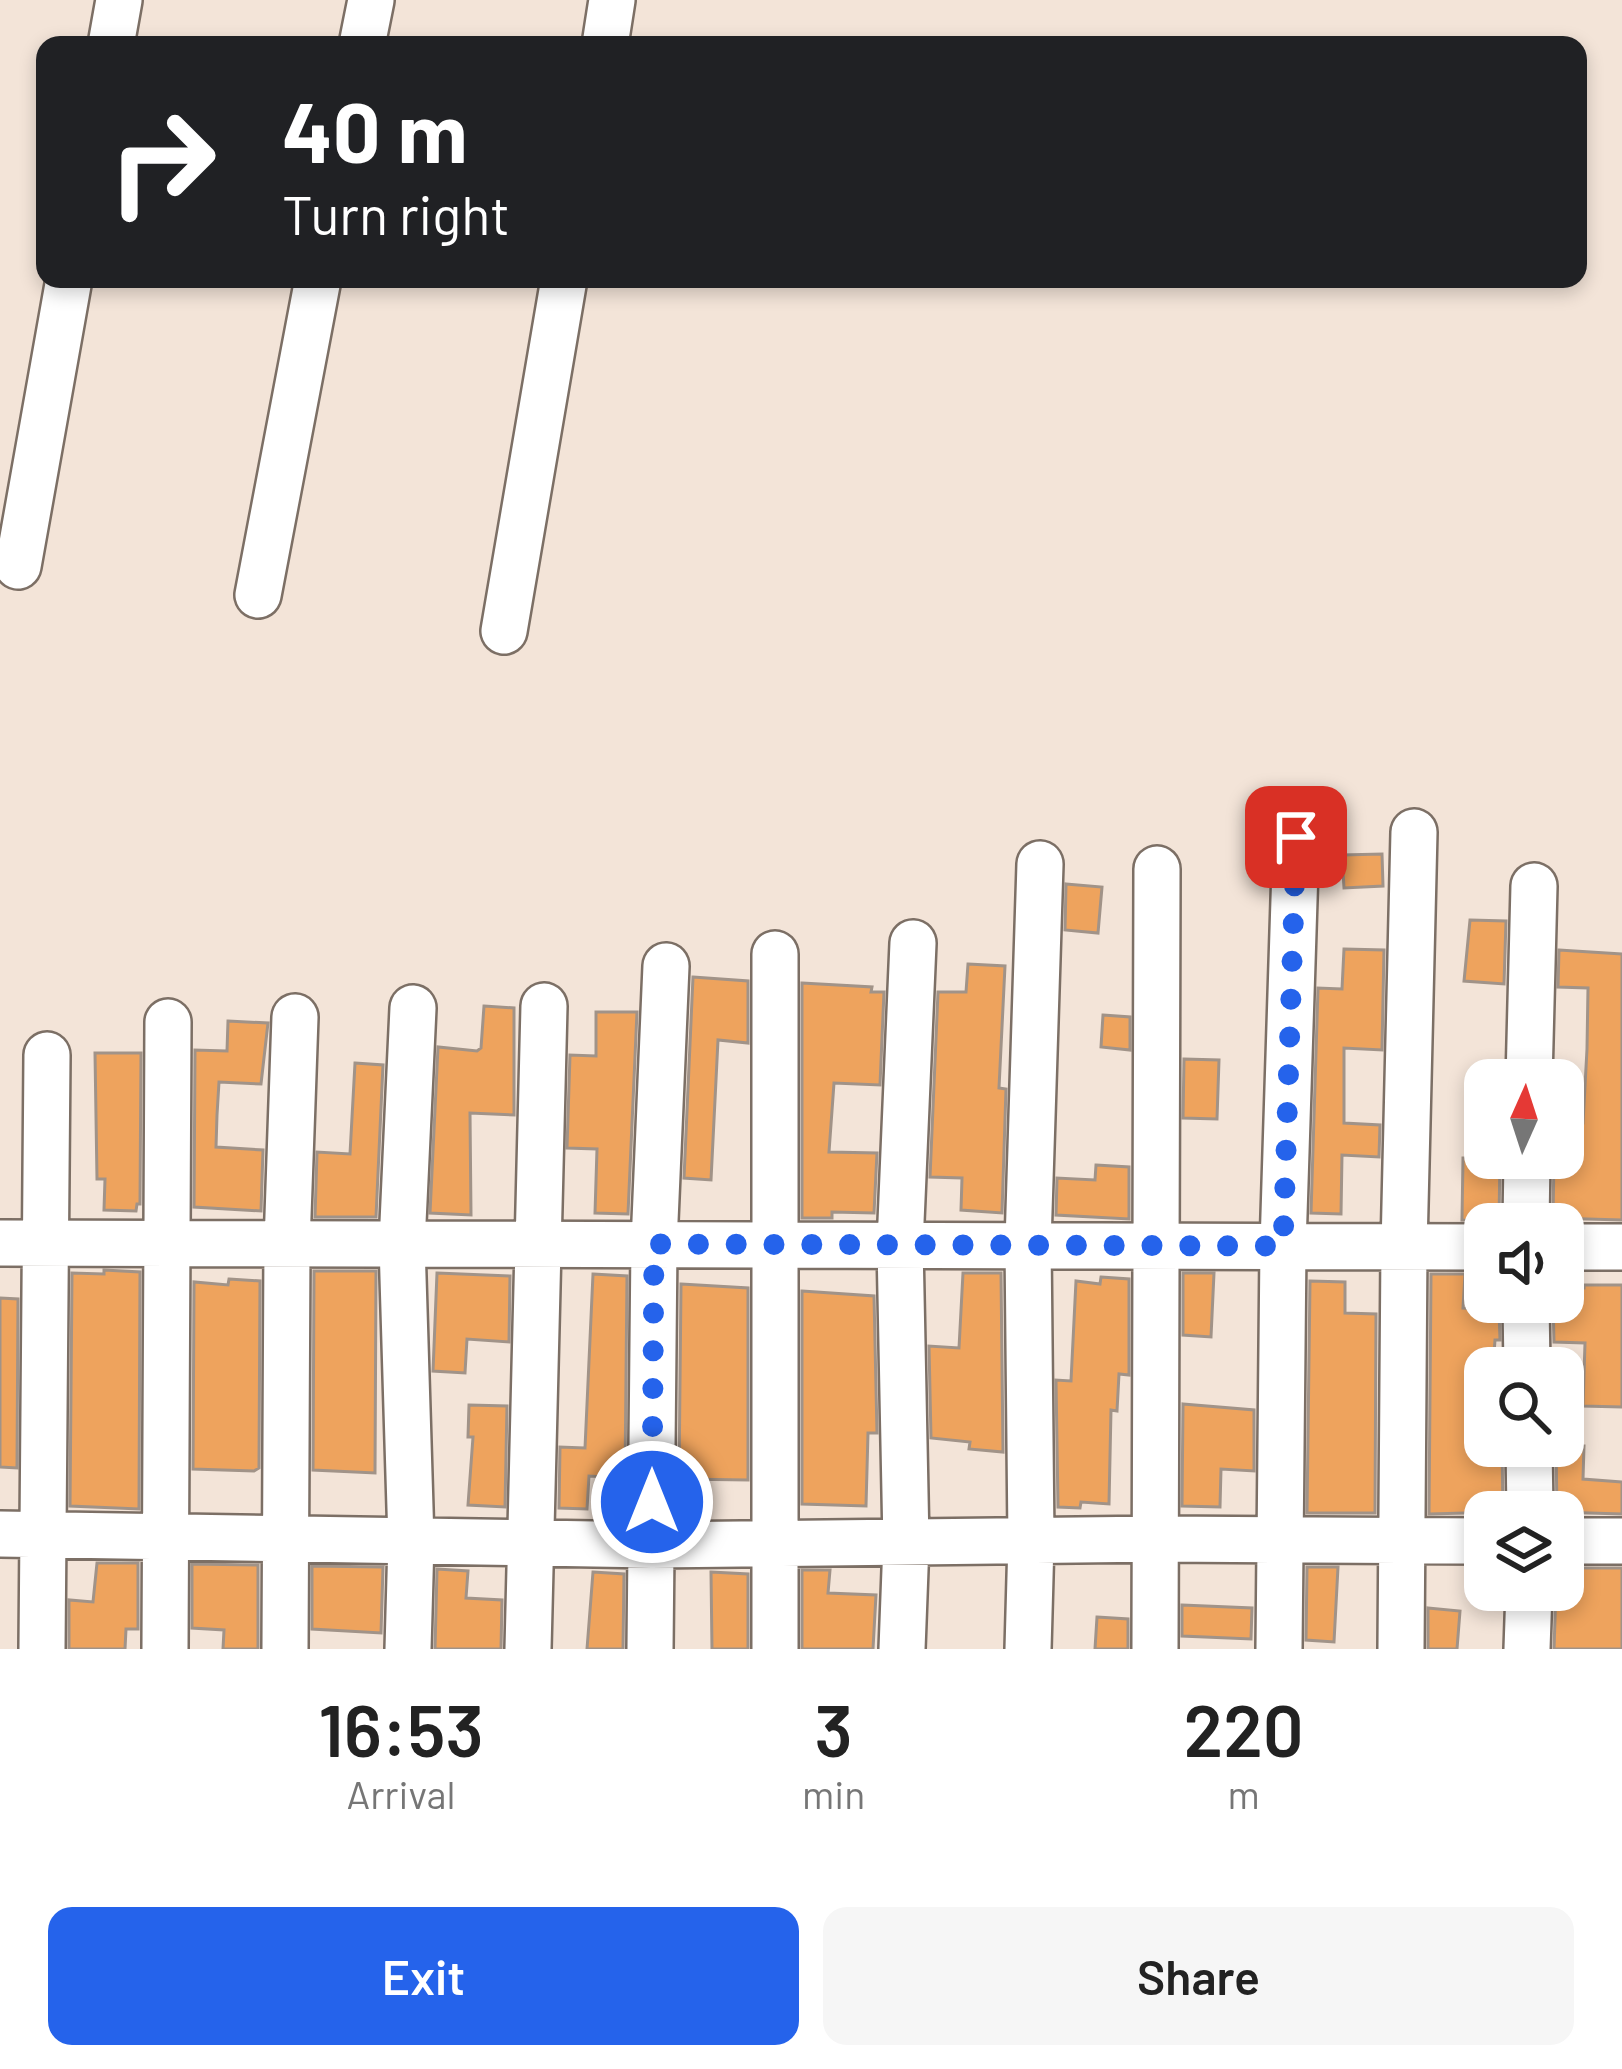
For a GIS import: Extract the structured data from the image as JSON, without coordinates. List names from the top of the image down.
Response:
{
  "north": "top",
  "page": {
    "turn": ["40 m", "Turn right"],
    "eta": [
      "16:53",
      "Arrival",
      "3",
      "min",
      "220",
      "m"
    ],
    "buttons": ["Exit", "Share"]
  }
}
